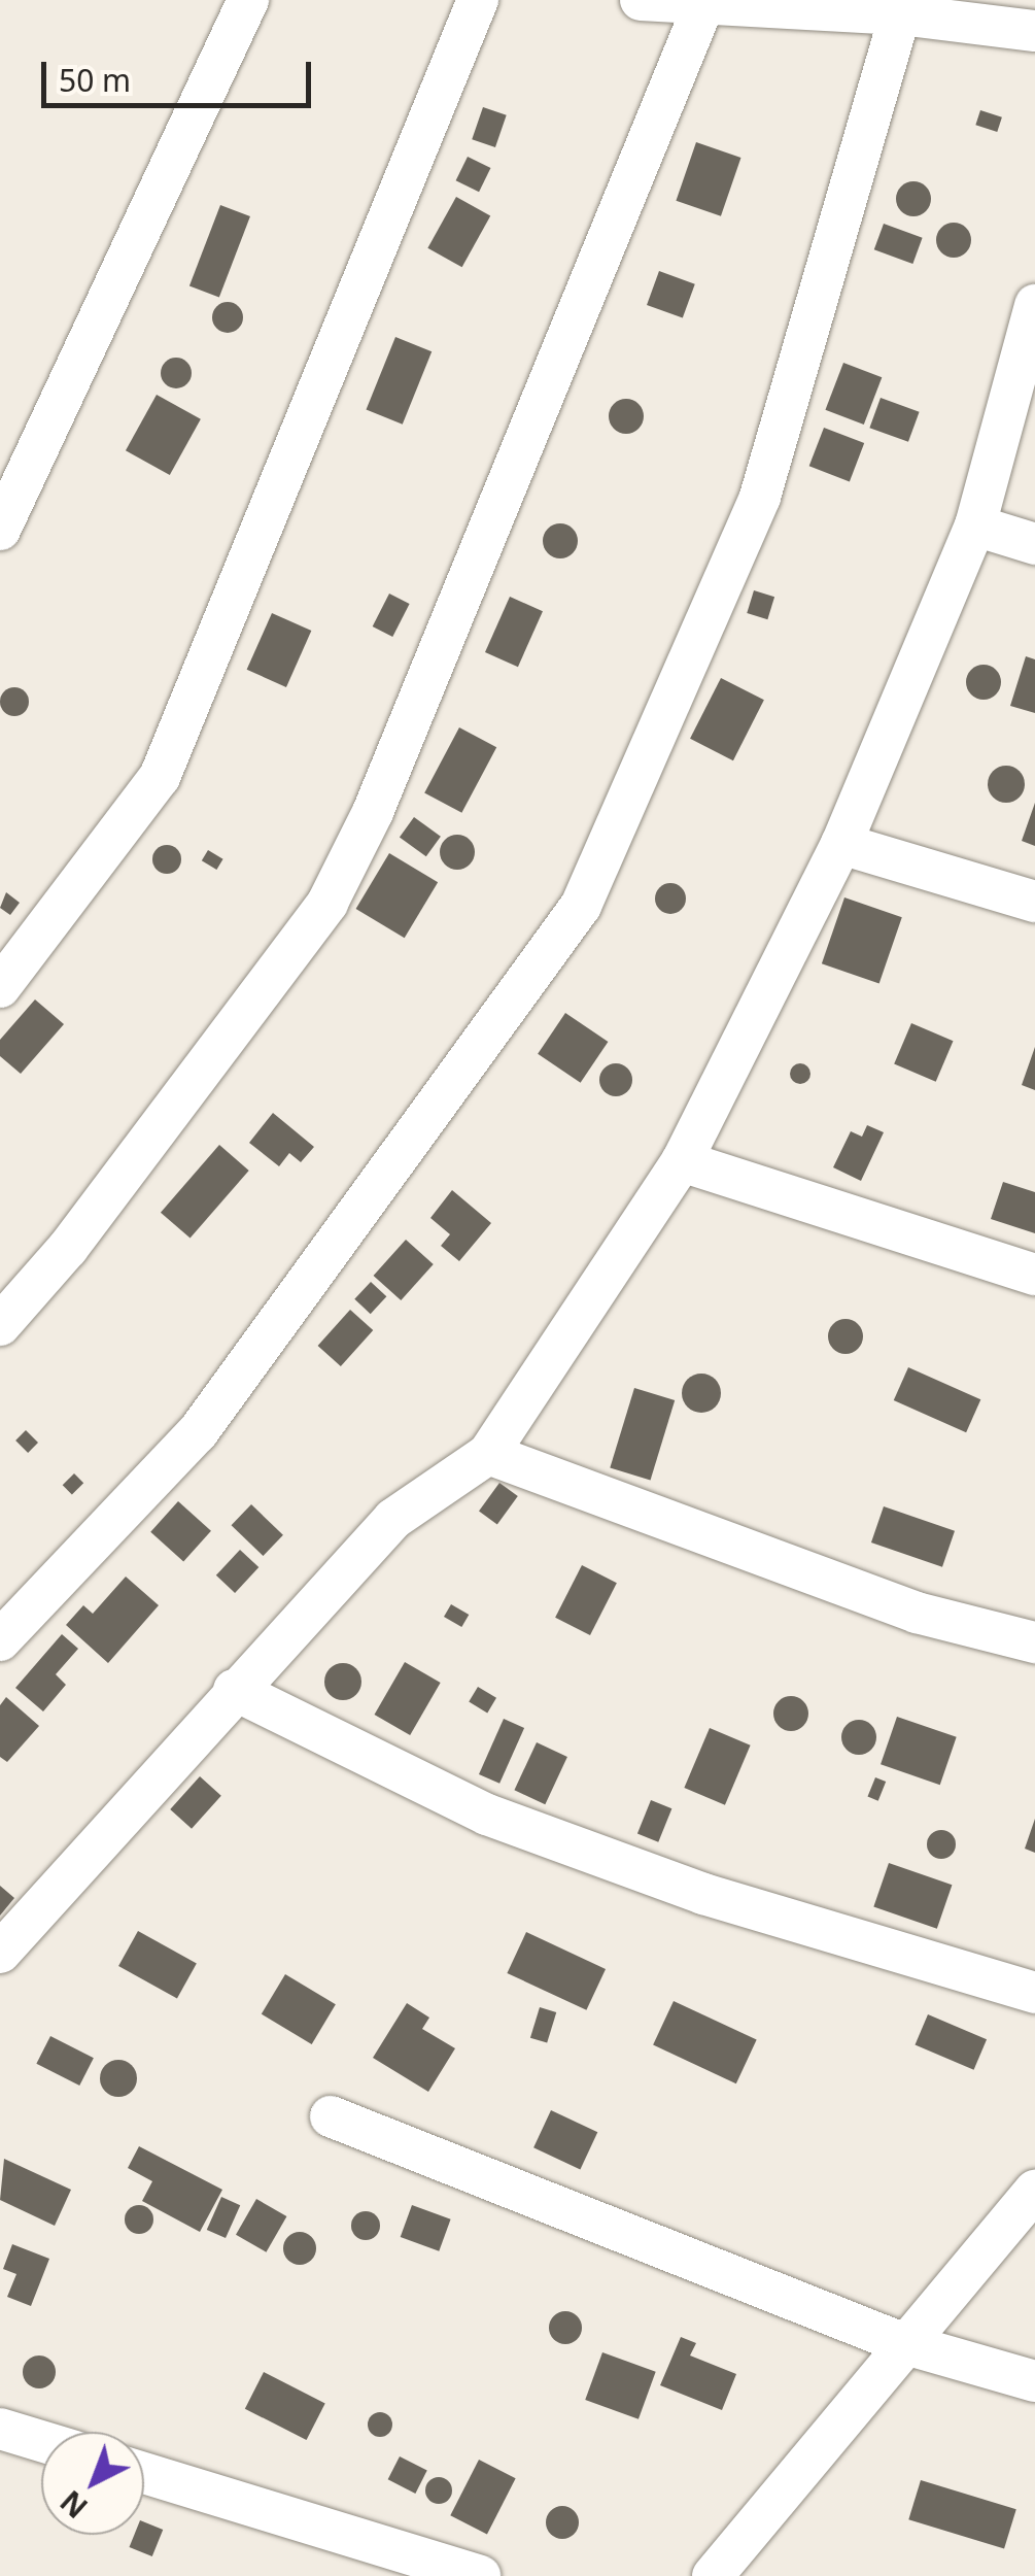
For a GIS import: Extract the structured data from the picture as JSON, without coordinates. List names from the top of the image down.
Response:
{
  "scale_bar": "50 m",
  "north": "bottom left"
}
